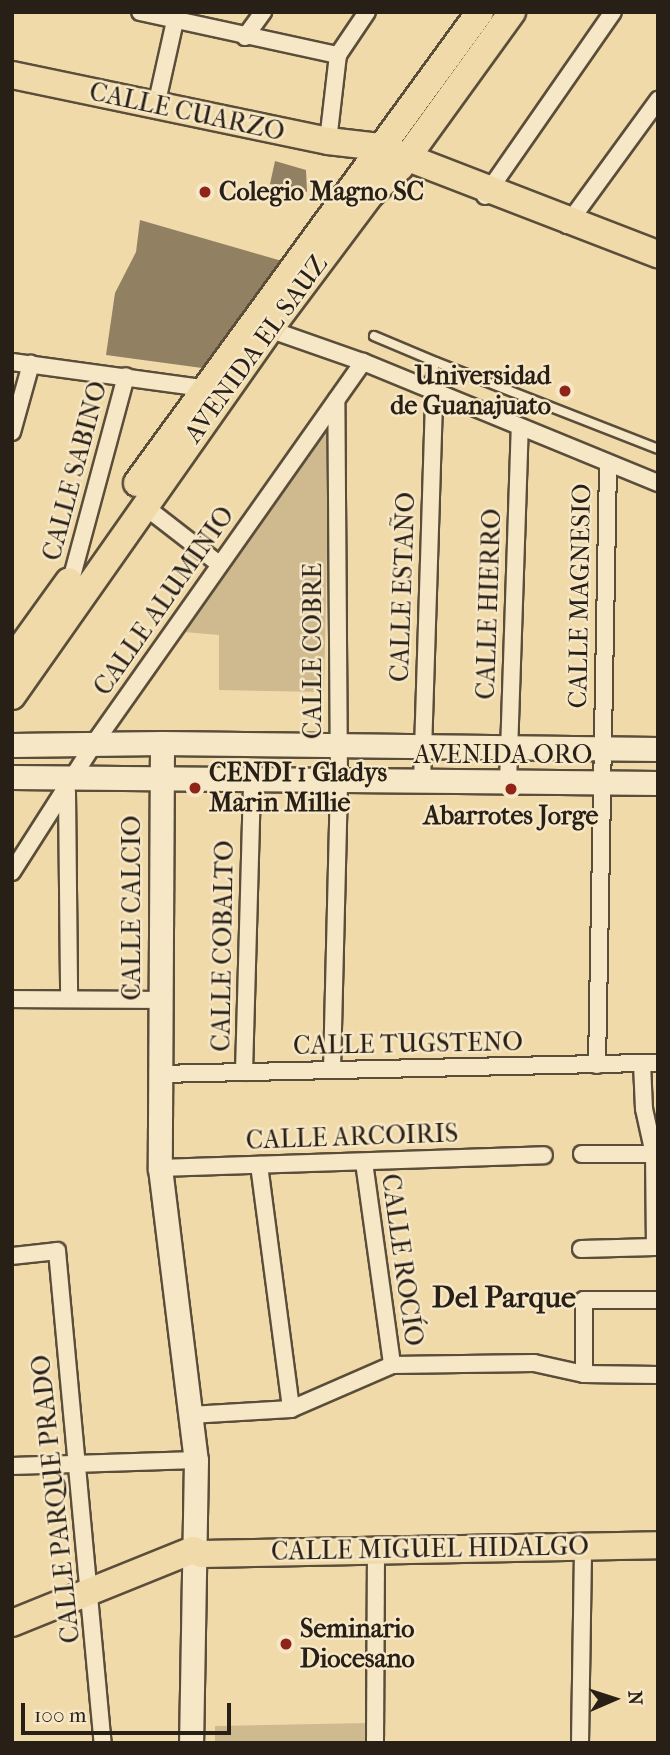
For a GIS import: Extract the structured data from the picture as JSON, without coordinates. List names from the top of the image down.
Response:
{
  "streets": {
    "main road": [
      "CALLE CUARZO",
      "AVENIDA EL SAUZ",
      "AVENIDA ORO",
      "CALLE CALCIO",
      "CALLE MIGUEL HIDALGO"
    ],
    "street": [
      "CALLE SABINO",
      "CALLE ESTAÑO",
      "CALLE MAGNESIO",
      "CALLE ALUMINIO",
      "CALLE HIERRO",
      "CALLE COBRE",
      "CALLE COBALTO",
      "CALLE TUGSTENO",
      "CALLE ARCOIRIS",
      "CALLE ROCÍO",
      "CALLE PARQUE PRADO"
    ]
  },
  "crossings": [
    ["CALLE CUARZO", "AVENIDA EL SAUZ"],
    ["AVENIDA EL SAUZ", "CALLE SABINO"],
    ["CALLE ESTAÑO", "AVENIDA ORO"],
    ["CALLE MAGNESIO", "AVENIDA ORO"],
    ["CALLE MAGNESIO", "CALLE TUGSTENO"],
    ["CALLE ALUMINIO", "CALLE COBRE"],
    ["CALLE ALUMINIO", "AVENIDA ORO"],
    ["CALLE HIERRO", "AVENIDA ORO"],
    ["CALLE COBRE", "AVENIDA ORO"],
    ["CALLE COBRE", "CALLE TUGSTENO"],
    ["AVENIDA ORO", "CALLE CALCIO"],
    ["AVENIDA ORO", "CALLE COBALTO"],
    ["CALLE CALCIO", "CALLE TUGSTENO"],
    ["CALLE CALCIO", "CALLE ARCOIRIS"],
    ["CALLE CALCIO", "CALLE MIGUEL HIDALGO"],
    ["CALLE COBALTO", "CALLE TUGSTENO"],
    ["CALLE ARCOIRIS", "CALLE ROCÍO"],
    ["CALLE PARQUE PRADO", "CALLE MIGUEL HIDALGO"]
  ],
  "districts": ["Del Parque"],
  "places": [
    "Colegio Magno SC",
    "Universidad de Guanajuato",
    "CENDI 1 Gladys Marin Millie",
    "Abarrotes Jorge",
    "Seminario Diocesano"
  ],
  "scale_bar": "100 m",
  "north": "right"
}
